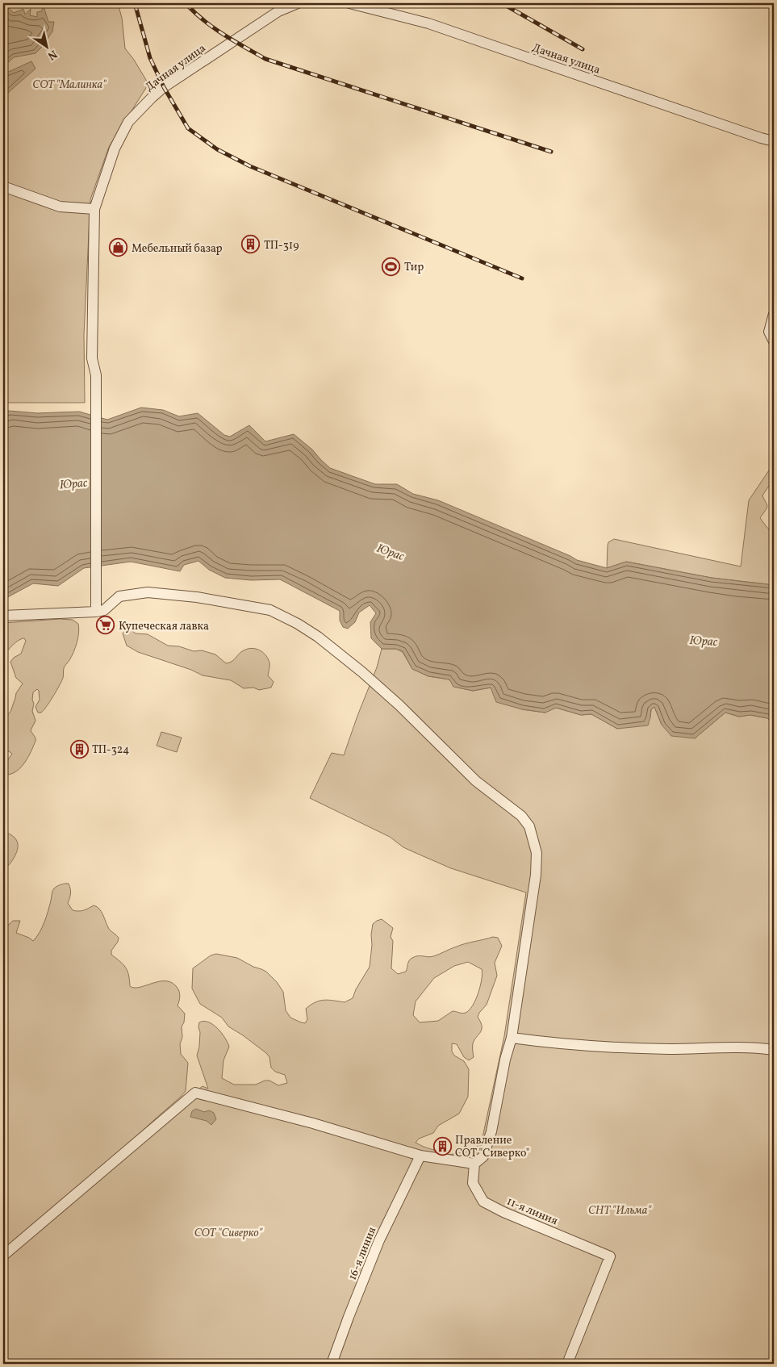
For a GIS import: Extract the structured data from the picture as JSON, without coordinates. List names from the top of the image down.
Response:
{
  "streets": {
    "street": ["Дачная улица", "11-я линия", "16-я линия"]
  },
  "water": ["Юрас"],
  "parks": ["СОТ \"Малинка\"", "СНТ \"Ильма\"", "СОТ \"Сиверко\""],
  "places": {
    "building": ["ТП-319", "ТП-324", "Правление СОТ \"Сиверко\""],
    "shop": ["Мебельный базар"],
    "sports": ["Тир"],
    "supermarket": ["Купеческая лавка"]
  },
  "north": "bottom right"
}
